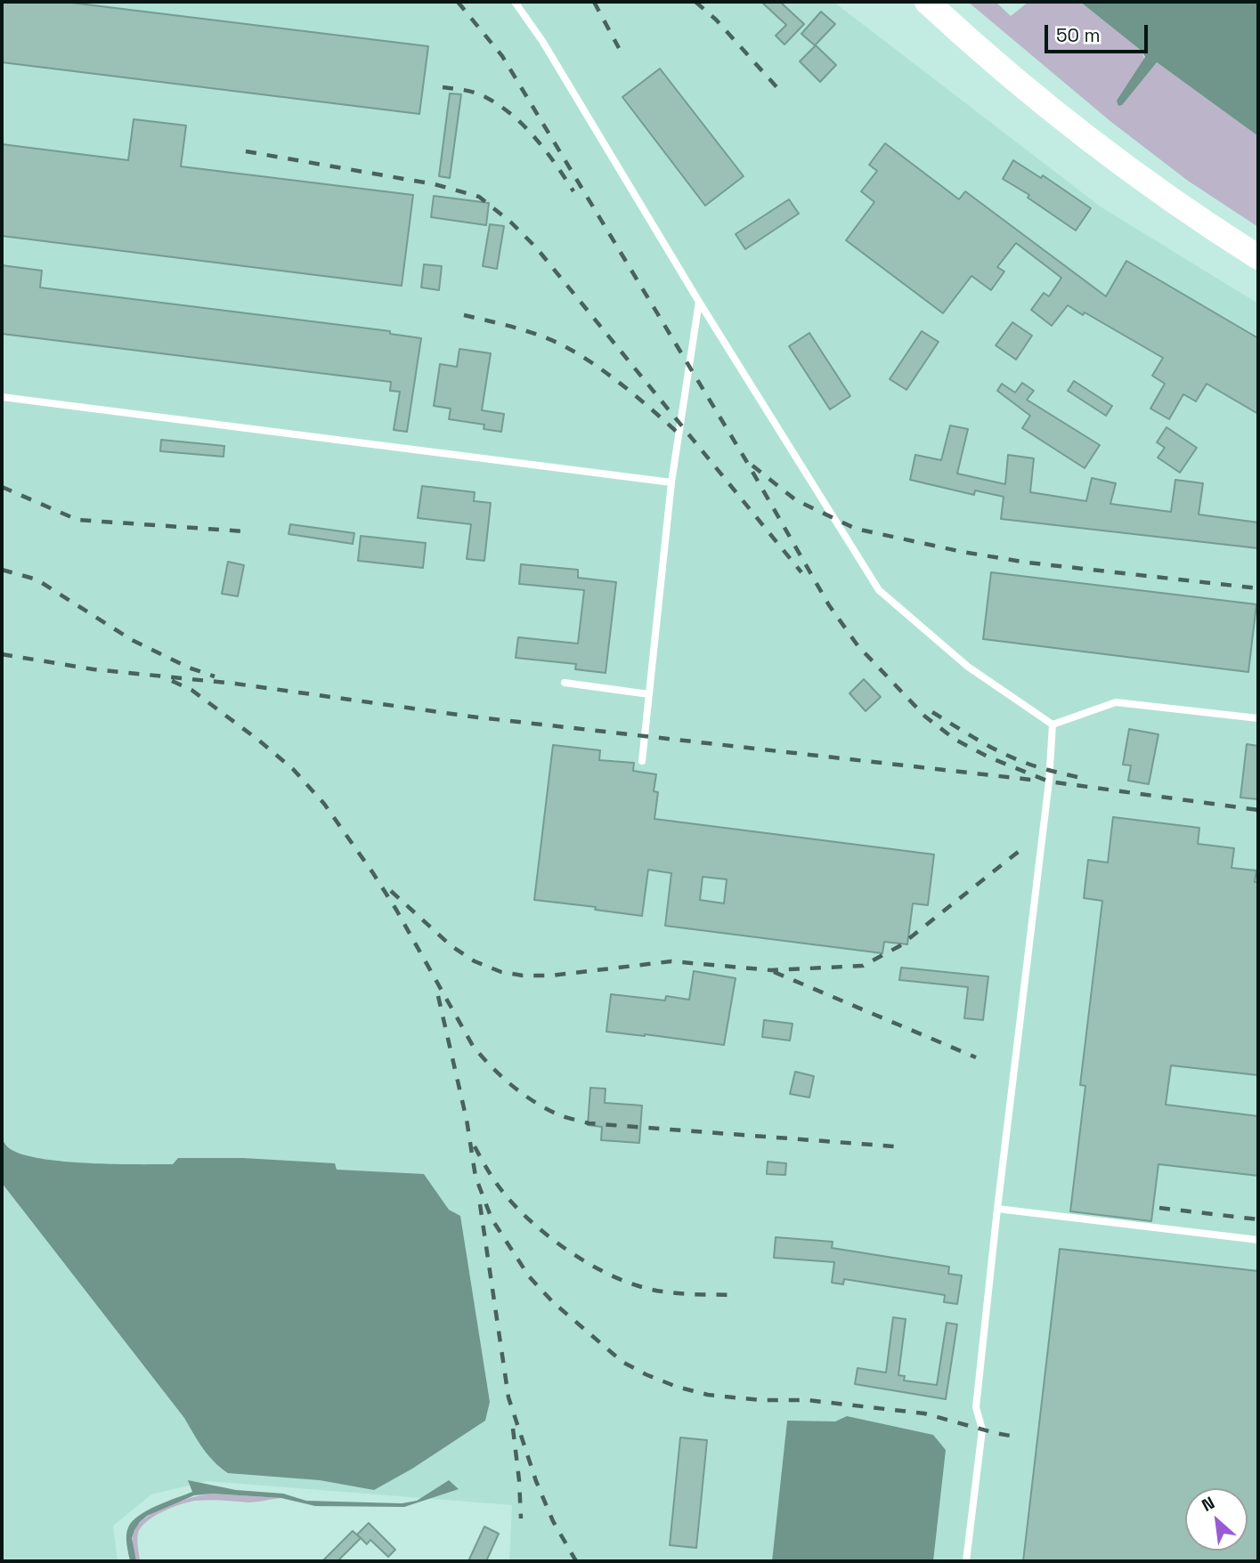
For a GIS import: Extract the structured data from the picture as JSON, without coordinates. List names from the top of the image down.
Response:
{
  "scale_bar": "50 m",
  "north": "top left"
}
